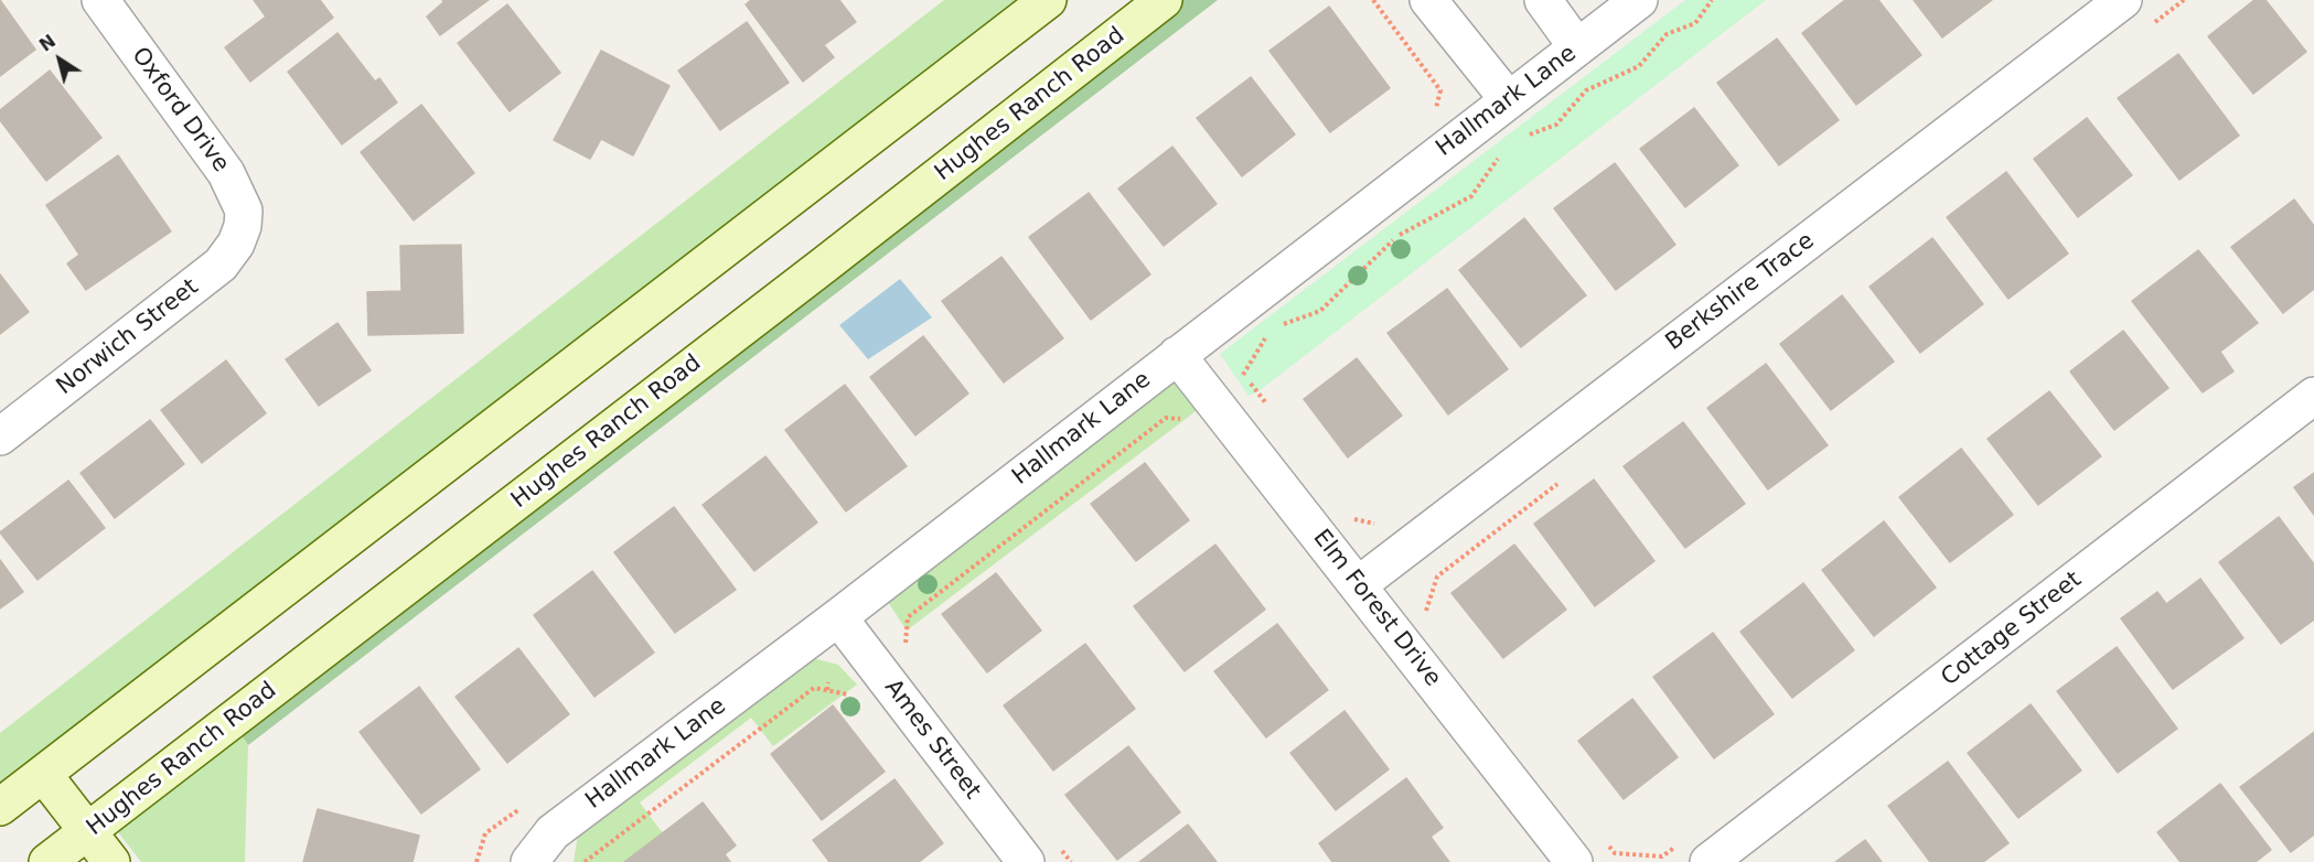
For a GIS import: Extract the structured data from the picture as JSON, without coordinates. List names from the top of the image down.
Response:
{
  "streets": {
    "street": [
      "Hallmark Lane",
      "Hughes Ranch Road",
      "Oxford Drive",
      "Berkshire Trace",
      "Norwich Street",
      "Elm Forest Drive",
      "Cottage Street",
      "Ames Street"
    ]
  },
  "crossings": [
    ["Hallmark Lane", "Elm Forest Drive"],
    ["Hallmark Lane", "Ames Street"],
    ["Oxford Drive", "Norwich Street"],
    ["Berkshire Trace", "Elm Forest Drive"]
  ],
  "north": "top left"
}
